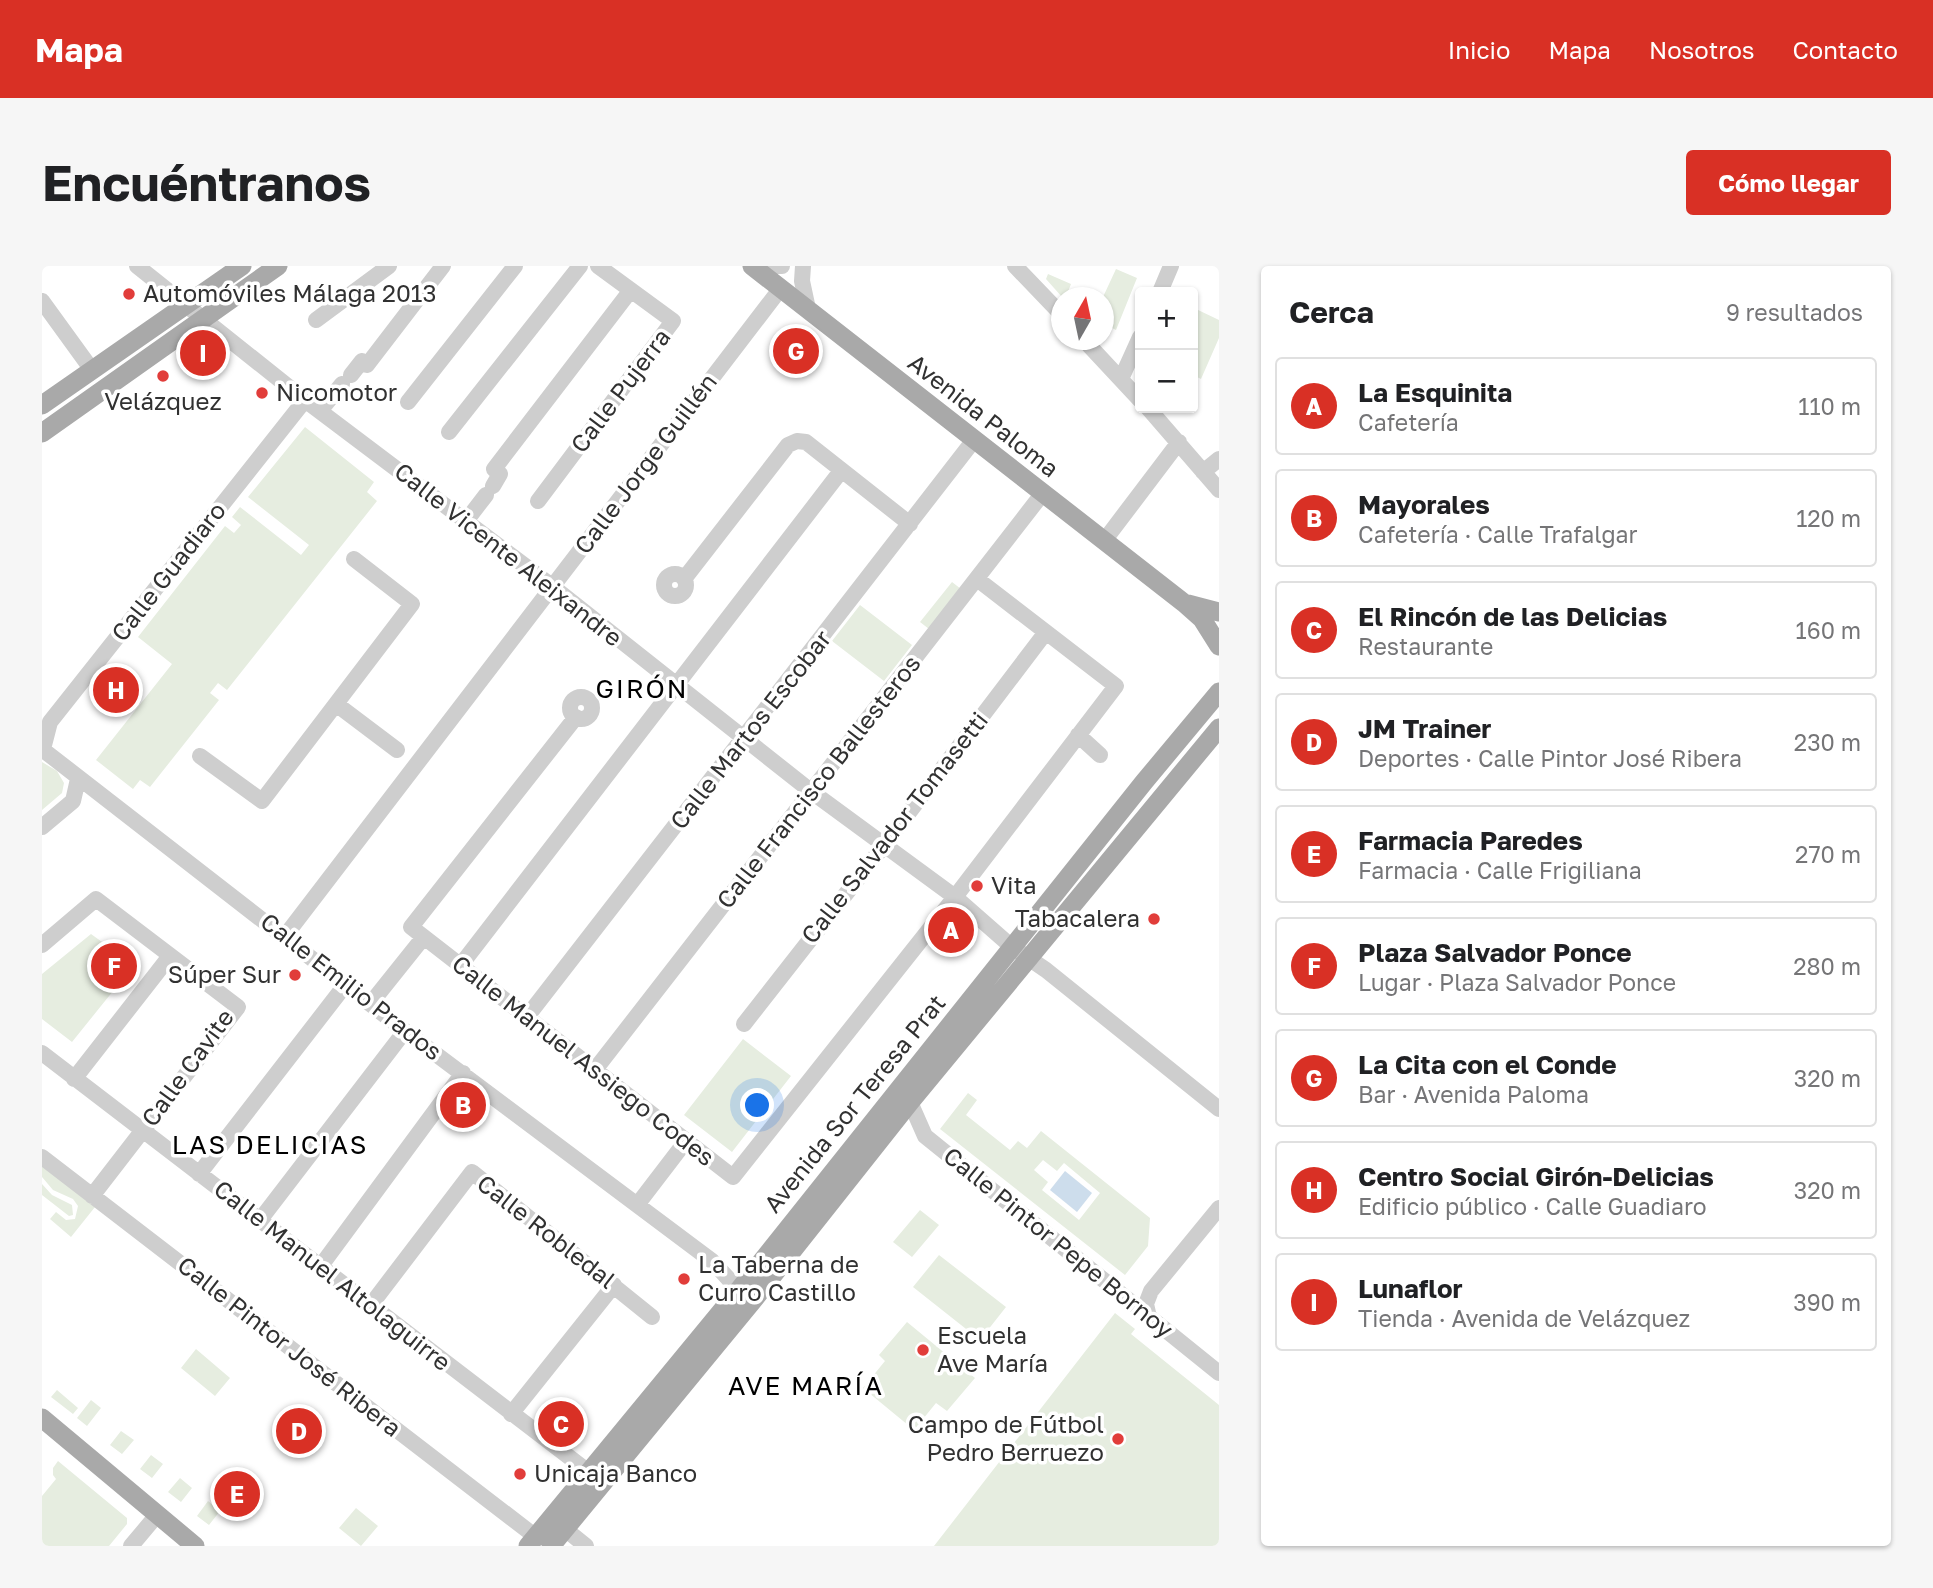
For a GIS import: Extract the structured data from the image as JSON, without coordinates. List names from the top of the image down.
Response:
{
  "streets": {
    "main road": ["Avenida Paloma", "Avenida Sor Teresa Prat"],
    "street": [
      "Calle Pujerra",
      "Calle Jorge Guillén",
      "Calle Vicente Aleixandre",
      "Calle Guadiaro",
      "Calle Martos Escobar",
      "Calle Francisco Ballesteros",
      "Calle Salvador Tomasetti",
      "Calle Emilio Prados",
      "Calle Manuel Assiego Codes",
      "Calle Cavite",
      "Calle Robledal",
      "Calle Pintor Pepe Bornoy",
      "Calle Manuel Altolaguirre",
      "Calle Pintor José Ribera"
    ]
  },
  "crossings": [
    ["Avenida Paloma", "Calle Jorge Guillén"],
    ["Avenida Paloma", "Calle Martos Escobar"],
    ["Avenida Paloma", "Calle Francisco Ballesteros"],
    ["Calle Jorge Guillén", "Calle Vicente Aleixandre"],
    ["Calle Jorge Guillén", "Calle Emilio Prados"],
    ["Calle Vicente Aleixandre", "Calle Guadiaro"],
    ["Calle Vicente Aleixandre", "Calle Martos Escobar"],
    ["Calle Vicente Aleixandre", "Calle Francisco Ballesteros"],
    ["Calle Vicente Aleixandre", "Calle Salvador Tomasetti"],
    ["Calle Vicente Aleixandre", "Calle Manuel Assiego Codes"],
    ["Calle Vicente Aleixandre", "Avenida Sor Teresa Prat"],
    ["Calle Guadiaro", "Calle Emilio Prados"],
    ["Calle Martos Escobar", "Calle Manuel Assiego Codes"],
    ["Calle Francisco Ballesteros", "Calle Manuel Assiego Codes"],
    ["Calle Salvador Tomasetti", "Calle Manuel Assiego Codes"],
    ["Calle Emilio Prados", "Avenida Sor Teresa Prat"],
    ["Calle Cavite", "Calle Manuel Altolaguirre"],
    ["Calle Cavite", "Calle Pintor José Ribera"],
    ["Avenida Sor Teresa Prat", "Calle Pintor Pepe Bornoy"],
    ["Avenida Sor Teresa Prat", "Calle Manuel Altolaguirre"],
    ["Avenida Sor Teresa Prat", "Calle Pintor José Ribera"],
    ["Calle Robledal", "Calle Manuel Altolaguirre"]
  ],
  "districts": ["GIRÓN", "LAS DELICIAS", "AVE MARÍA"],
  "places": [
    "Automóviles Málaga 2013",
    "Velázquez",
    "Nicomotor",
    "Vita",
    "Tabacalera",
    "Súper Sur",
    "La Taberna de Curro Castillo",
    "Escuela Ave María",
    "Campo de Fútbol Pedro Berruezo",
    "Unicaja Banco"
  ],
  "north": "top",
  "page": {
    "header": "Mapa",
    "nav": [
      "Inicio",
      "Mapa",
      "Nosotros",
      "Contacto"
    ],
    "buttons": "Cómo llegar",
    "title": "Encuéntranos",
    "heading": ["Cerca", "9 resultados"],
    "map_buttons": ["+", "−"],
    "pins": [
      "G",
      "I",
      "H",
      "A",
      "F",
      "B",
      "C",
      "D",
      "E"
    ],
    "list": [
      {
        "mark": "A",
        "name": "La Esquinita",
        "note": "Cafetería",
        "value": "110 m"
      },
      {
        "mark": "B",
        "name": "Mayorales",
        "note": "Cafetería · Calle Trafalgar",
        "value": "120 m"
      },
      {
        "mark": "C",
        "name": "El Rincón de las Delicias",
        "note": "Restaurante",
        "value": "160 m"
      },
      {
        "mark": "D",
        "name": "JM Trainer",
        "note": "Deportes · Calle Pintor José Ribera",
        "value": "230 m"
      },
      {
        "mark": "E",
        "name": "Farmacia Paredes",
        "note": "Farmacia · Calle Frigiliana",
        "value": "270 m"
      },
      {
        "mark": "F",
        "name": "Plaza Salvador Ponce",
        "note": "Lugar · Plaza Salvador Ponce",
        "value": "280 m"
      },
      {
        "mark": "G",
        "name": "La Cita con el Conde",
        "note": "Bar · Avenida Paloma",
        "value": "320 m"
      },
      {
        "mark": "H",
        "name": "Centro Social Girón-Delicias",
        "note": "Edificio público · Calle Guadiaro",
        "value": "320 m"
      },
      {
        "mark": "I",
        "name": "Lunaflor",
        "note": "Tienda · Avenida de Velázquez",
        "value": "390 m"
      }
    ]
  }
}
